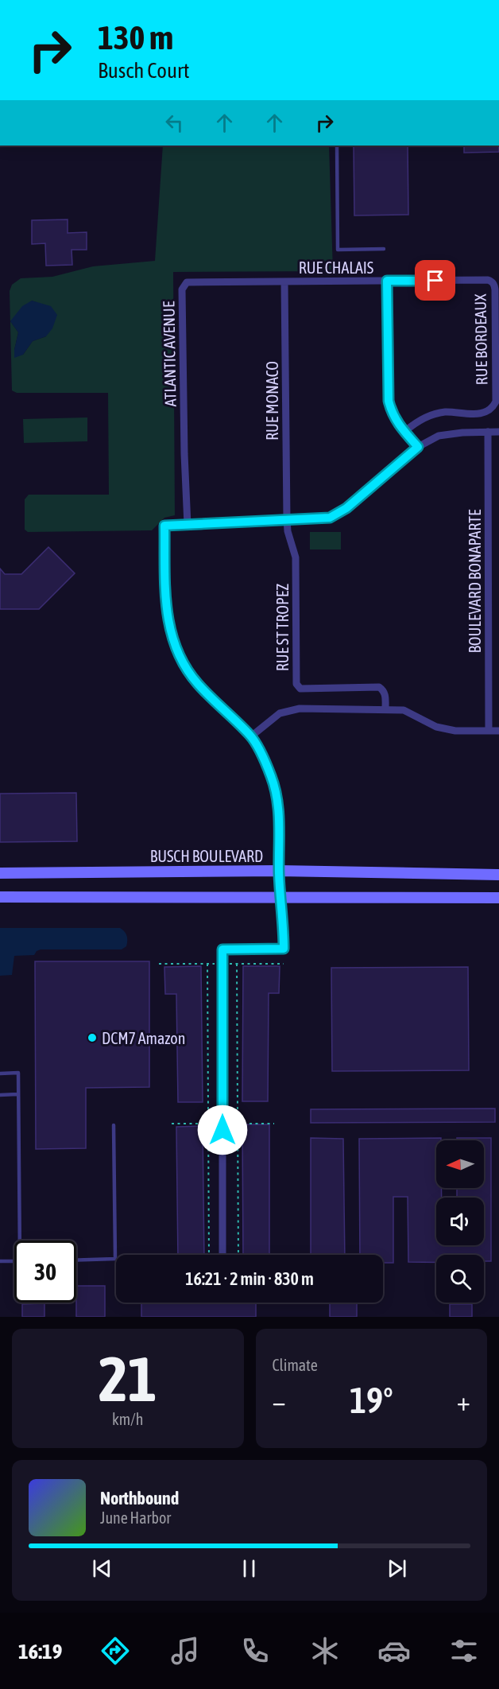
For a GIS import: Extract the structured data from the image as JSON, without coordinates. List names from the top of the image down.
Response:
{
  "streets": {
    "main road": ["BUSCH BOULEVARD"],
    "street": [
      "RUE CHALAIS",
      "RUE BORDEAUX",
      "ATLANTIC AVENUE",
      "RUE MONACO",
      "BOULEVARD BONAPARTE",
      "RUE ST TROPEZ"
    ]
  },
  "crossings": [
    ["RUE CHALAIS", "RUE BORDEAUX"],
    ["RUE CHALAIS", "ATLANTIC AVENUE"],
    ["RUE CHALAIS", "RUE MONACO"],
    ["ATLANTIC AVENUE", "RUE MONACO"],
    ["RUE MONACO", "RUE ST TROPEZ"]
  ],
  "places": ["DCM7 Amazon"],
  "north": "left",
  "page": {
    "turn": ["130 m", "Busch Court"],
    "limit": "30",
    "trip": "16:21 · 2 min · 830 m",
    "tile": [
      ["21", "km/h"],
      "Climate"
    ],
    "heat": ["−", "19°", "+"],
    "song": ["Northbound", "June Harbor"],
    "tabs": "16:19"
  }
}
